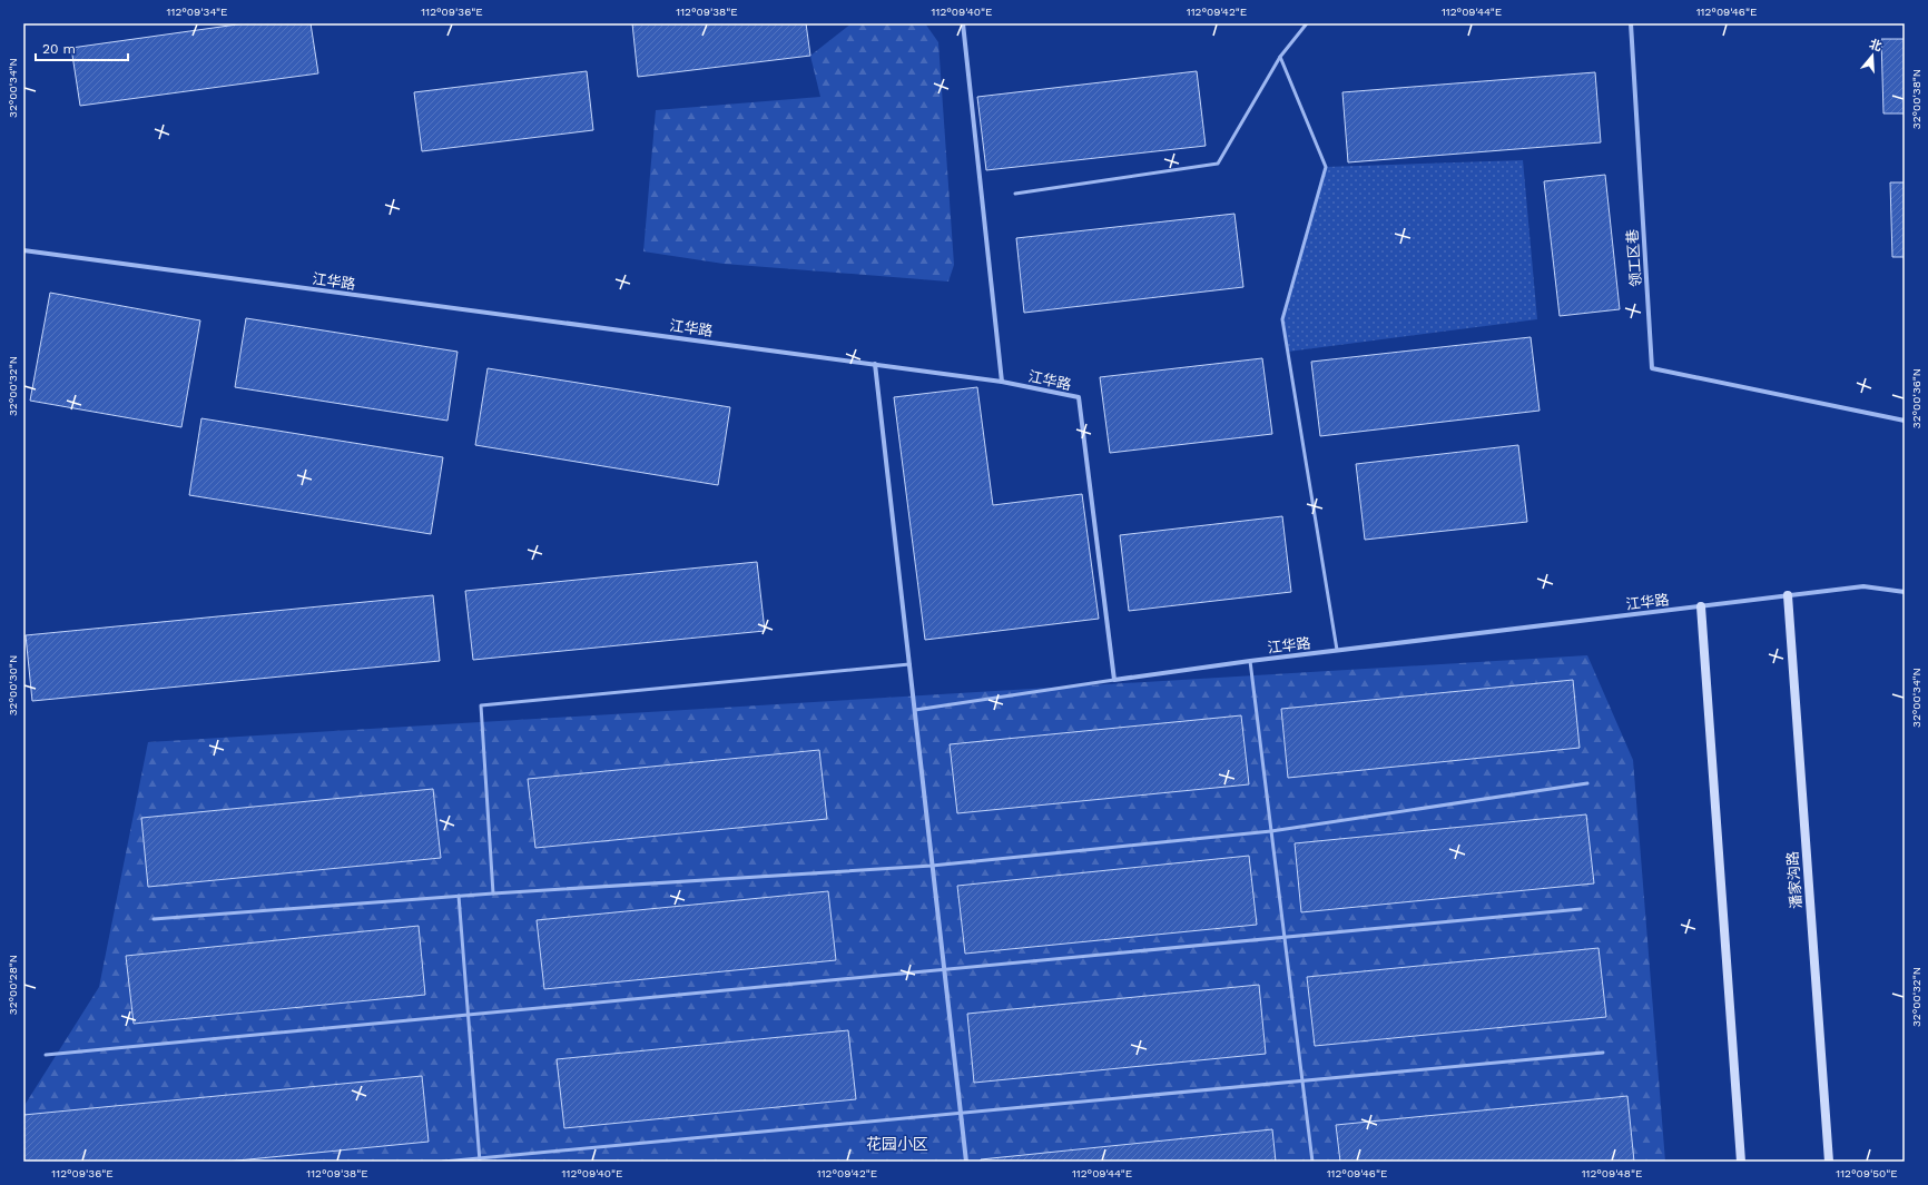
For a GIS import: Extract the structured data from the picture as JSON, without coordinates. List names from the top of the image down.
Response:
{
  "streets": {
    "street": ["领工区巷", "江华路", "潘家沟路"]
  },
  "crossings": [
    ["江华路", "潘家沟路"]
  ],
  "districts": ["花园小区"],
  "scale_bar": "20 m",
  "north": "top",
  "coordinates": [
    "112°09'34\"E",
    "112°09'36\"E",
    "112°09'38\"E",
    "112°09'40\"E",
    "112°09'42\"E",
    "112°09'44\"E",
    "112°09'46\"E",
    "32°00'34\"N",
    "32°00'38\"N",
    "32°00'32\"N",
    "32°00'36\"N",
    "32°00'30\"N",
    "32°00'28\"N",
    "112°09'48\"E",
    "112°09'50\"E"
  ]
}
